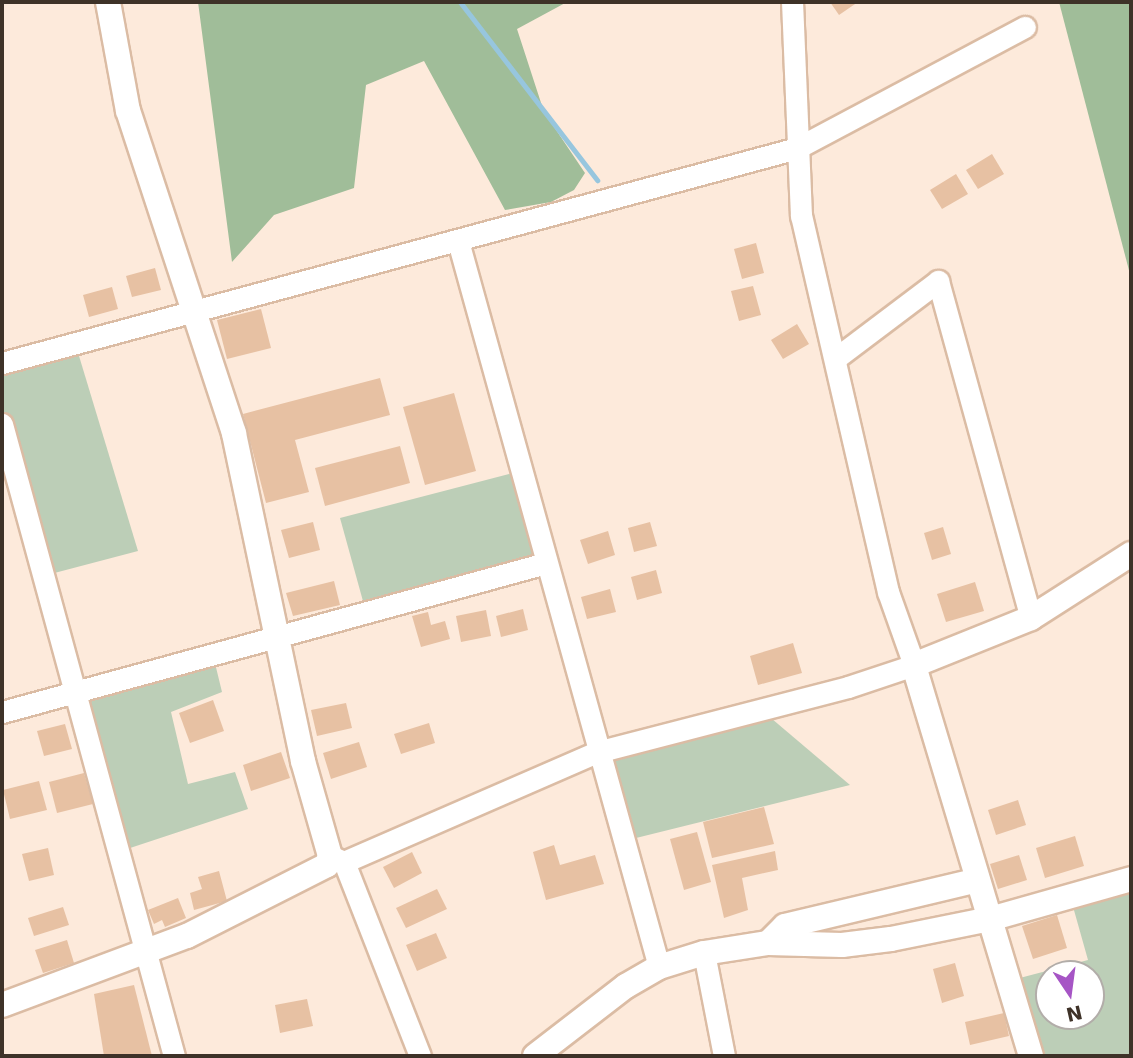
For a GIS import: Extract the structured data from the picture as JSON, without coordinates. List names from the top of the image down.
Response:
{
  "north": "bottom"
}
